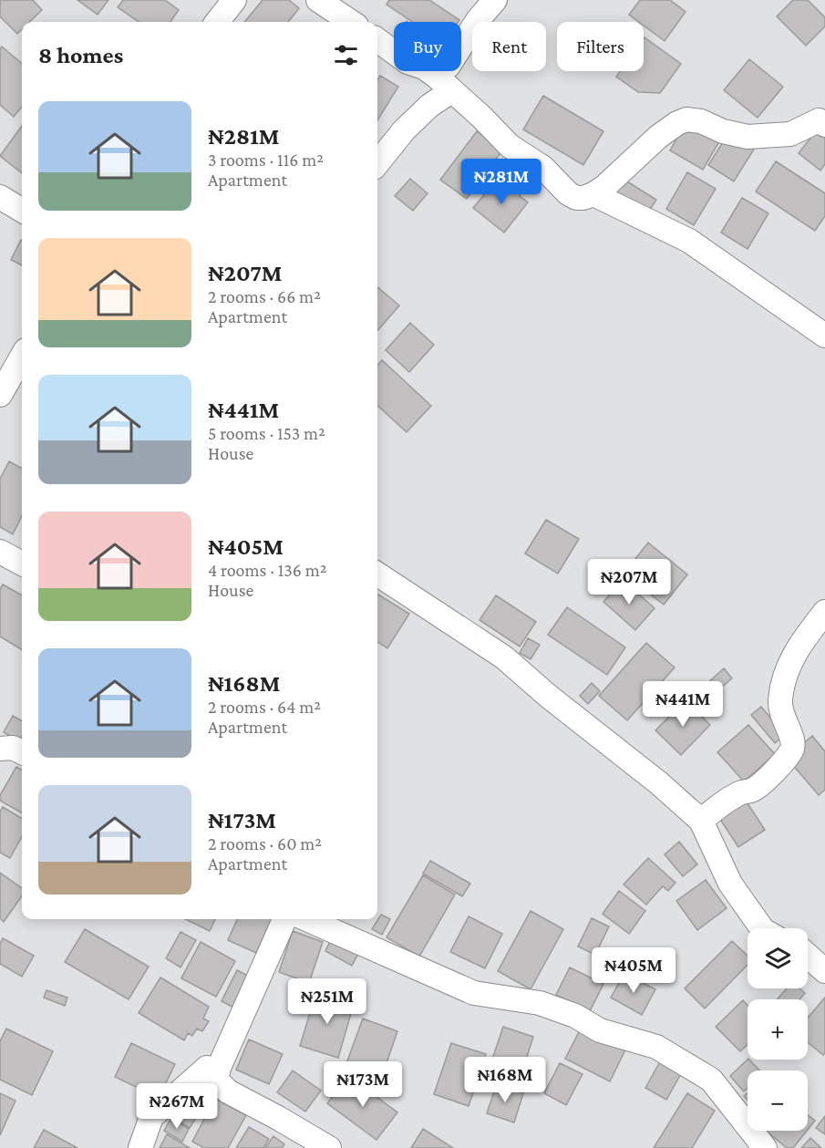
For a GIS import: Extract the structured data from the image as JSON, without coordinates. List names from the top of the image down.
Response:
{
  "page": {
    "chip": ["Buy", "Rent", "Filters"],
    "heading": "8 homes",
    "list": [
      {
        "name": "₦281M",
        "note": "3 rooms · 116 m² · Apartment"
      },
      {
        "name": "₦207M",
        "note": "2 rooms · 66 m² · Apartment"
      },
      {
        "name": "₦441M",
        "note": "5 rooms · 153 m² · House"
      },
      {
        "name": "₦405M",
        "note": "4 rooms · 136 m² · House"
      },
      {
        "name": "₦168M",
        "note": "2 rooms · 64 m² · Apartment"
      },
      {
        "name": "₦173M",
        "note": "2 rooms · 60 m² · Apartment"
      }
    ],
    "price": [
      "₦281M",
      "₦207M",
      "₦441M",
      "₦405M",
      "₦251M",
      "₦168M",
      "₦173M",
      "₦267M"
    ],
    "map_buttons": ["+", "−"]
  }
}
